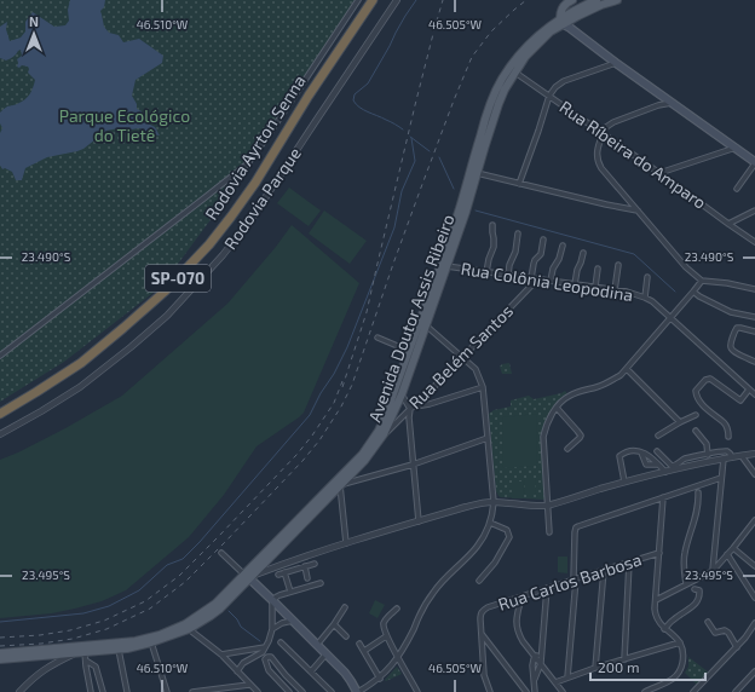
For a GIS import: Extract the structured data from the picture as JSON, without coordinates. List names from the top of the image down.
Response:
{
  "streets": {
    "highway": ["Rodovia Ayrton Senna", "SP-070"],
    "main road": ["Avenida Doutor Assis Ribeiro"],
    "street": [
      "Rua Ríbeira do Amparo",
      "Rodovia Parque",
      "Rua Colônia Leopodina",
      "Rua Belém Santos",
      "Rua Carlos Barbosa"
    ]
  },
  "crossings": [
    ["Rua Ríbeira do Amparo", "Avenida Doutor Assis Ribeiro"],
    ["Rua Colônia Leopodina", "Avenida Doutor Assis Ribeiro"],
    ["Rua Colônia Leopodina", "Rua Belém Santos"],
    ["Avenida Doutor Assis Ribeiro", "Rua Belém Santos"]
  ],
  "parks": ["Parque Ecológico do Tietê"],
  "scale_bar": "200 m",
  "north": "top",
  "coordinates": [
    "46.510°W",
    "46.505°W",
    "23.490°S",
    "23.495°S"
  ]
}
